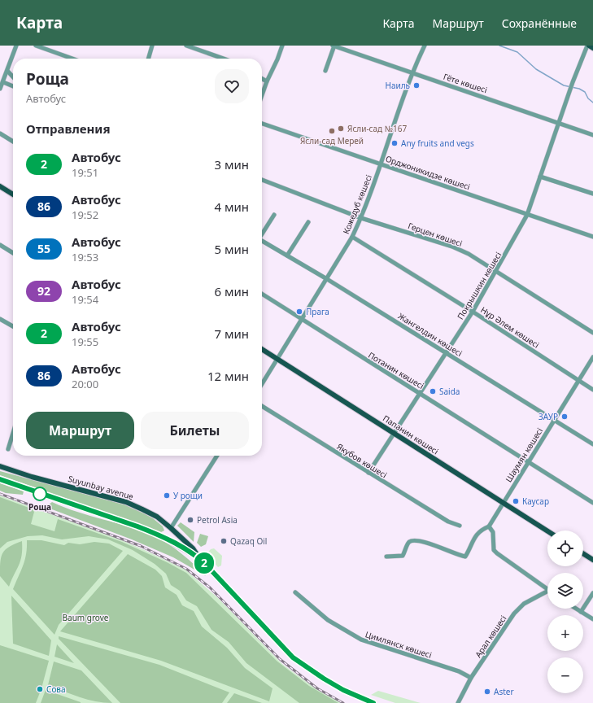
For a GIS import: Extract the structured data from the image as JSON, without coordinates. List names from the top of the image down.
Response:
{
  "streets": {
    "main road": ["Папанин көшесі", "Suyunbay avenue"],
    "street": [
      "Гёте көшесі",
      "Орджоникидзе көшесі",
      "Кожедуб көшесі",
      "Герцен көшесі",
      "Покрышкин көшесі",
      "Нұр Әлем көшесі",
      "Жангелдин көшесі",
      "Потанин көшесі",
      "Шаумян көшесі",
      "Якубов көшесі",
      "Арал көшесі",
      "Цимлянск көшесі"
    ]
  },
  "crossings": [
    ["Гёте көшесі", "Кожедуб көшесі"],
    ["Гёте көшесі", "Покрышкин көшесі"],
    ["Орджоникидзе көшесі", "Кожедуб көшесі"],
    ["Орджоникидзе көшесі", "Покрышкин көшесі"],
    ["Кожедуб көшесі", "Герцен көшесі"],
    ["Кожедуб көшесі", "Нұр Әлем көшесі"],
    ["Кожедуб көшесі", "Жангелдин көшесі"],
    ["Кожедуб көшесі", "Потанин көшесі"],
    ["Кожедуб көшесі", "Папанин көшесі"],
    ["Герцен көшесі", "Покрышкин көшесі"],
    ["Покрышкин көшесі", "Нұр Әлем көшесі"],
    ["Покрышкин көшесі", "Жангелдин көшесі"],
    ["Покрышкин көшесі", "Потанин көшесі"],
    ["Покрышкин көшесі", "Папанин көшесі"],
    ["Покрышкин көшесі", "Якубов көшесі"],
    ["Нұр Әлем көшесі", "Шаумян көшесі"],
    ["Жангелдин көшесі", "Шаумян көшесі"],
    ["Потанин көшесі", "Шаумян көшесі"],
    ["Папанин көшесі", "Шаумян көшесі"],
    ["Арал көшесі", "Цимлянск көшесі"]
  ],
  "parks": ["Baum grove"],
  "places": [
    "Наиль",
    "Ясли-сад №167",
    "Ясли-сад Мерей",
    "Any fruits and vegs",
    "Прага",
    "Saida",
    "ЗАУР",
    "Роща",
    "У рощи",
    "Каусар",
    "Petrol Asia",
    "Qazaq Oil",
    "Сова",
    "Aster"
  ],
  "lines": ["bus line 2"],
  "page": {
    "header": "Карта",
    "nav": ["Карта", "Маршрут", "Сохранённые"],
    "on_map": "2",
    "heading": [
      ["Роща", "Автобус"],
      "Отправления"
    ],
    "list": [
      {
        "mark": "2",
        "name": "Автобус",
        "note": "19:51",
        "value": "3 мин"
      },
      {
        "mark": "86",
        "name": "Автобус",
        "note": "19:52",
        "value": "4 мин"
      },
      {
        "mark": "55",
        "name": "Автобус",
        "note": "19:53",
        "value": "5 мин"
      },
      {
        "mark": "92",
        "name": "Автобус",
        "note": "19:54",
        "value": "6 мин"
      },
      {
        "mark": "2",
        "name": "Автобус",
        "note": "19:55",
        "value": "7 мин"
      },
      {
        "mark": "86",
        "name": "Автобус",
        "note": "20:00",
        "value": "12 мин"
      }
    ],
    "buttons": ["Маршрут", "Билеты"],
    "map_buttons": ["+", "−"]
  }
}
